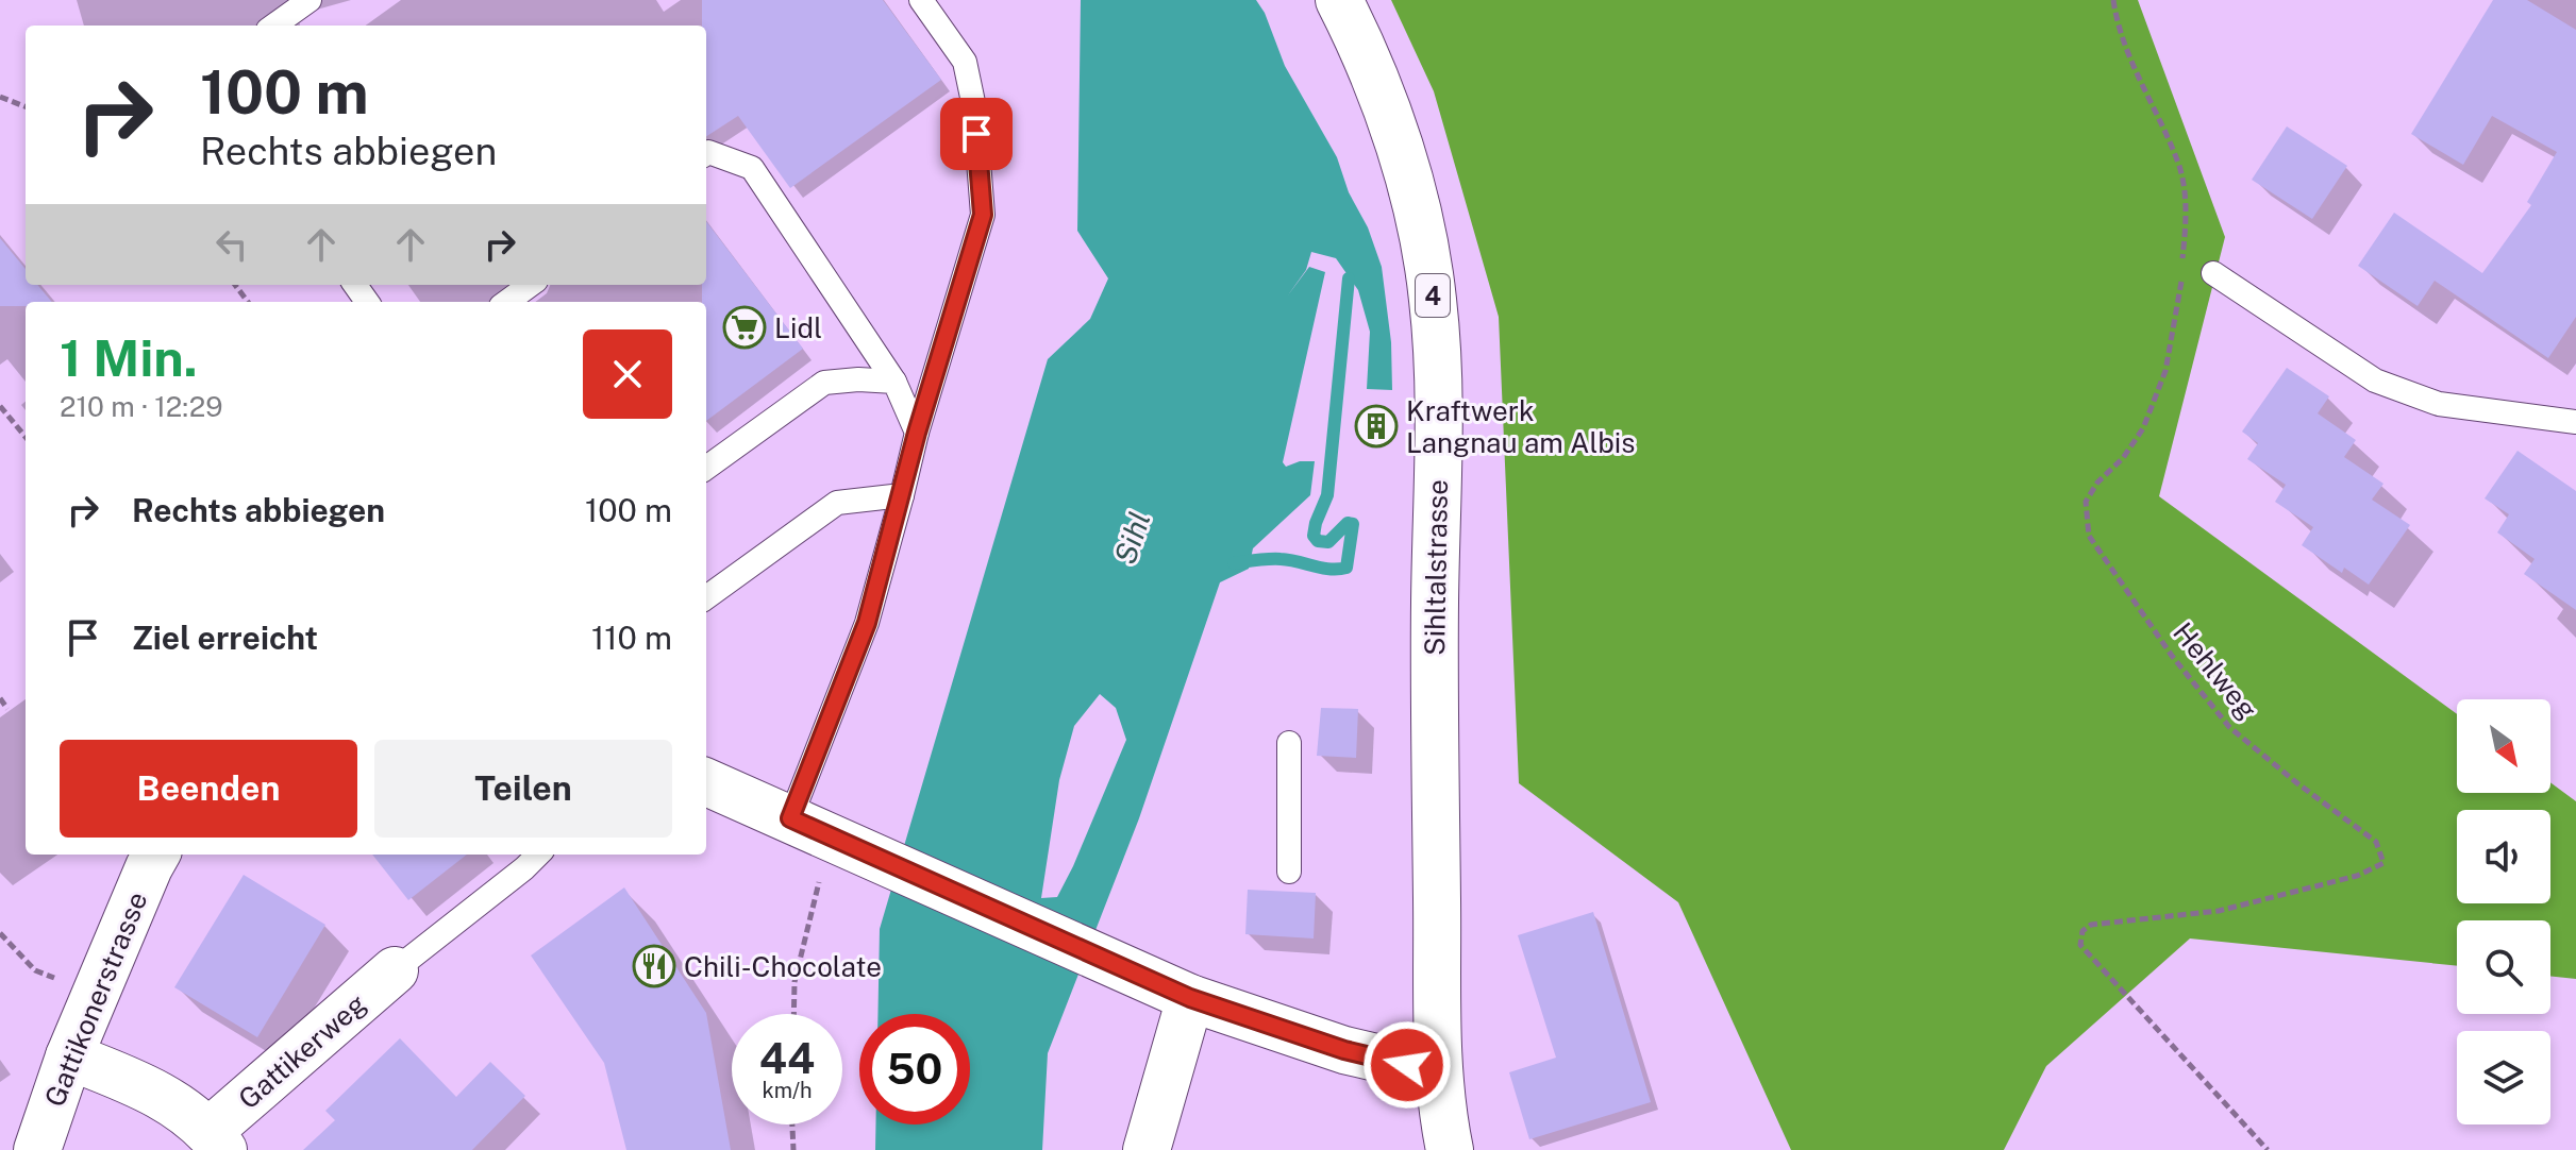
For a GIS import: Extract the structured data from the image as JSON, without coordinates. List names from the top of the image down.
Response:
{
  "streets": {
    "main road": [
      "4",
      "Sihltalstrasse",
      "Gattikonerstrasse",
      "Gattikerweg"
    ],
    "path": ["Hehlweg"]
  },
  "water": ["Sihl"],
  "places": {
    "supermarket": ["Lidl"],
    "building": ["Kraftwerk Langnau am Albis"],
    "restaurant": ["Chili-Chocolate"]
  },
  "north": "bottom right",
  "page": {
    "turn": ["100 m", "Rechts abbiegen"],
    "heading": ["1 Min.", "210 m · 12:29"],
    "list": [
      {
        "name": "Rechts abbiegen",
        "value": "100 m"
      },
      {
        "name": "Ziel erreicht",
        "value": "110 m"
      }
    ],
    "buttons": ["Beenden", "Teilen"],
    "speed": "44 km/h",
    "limit": "50"
  }
}
